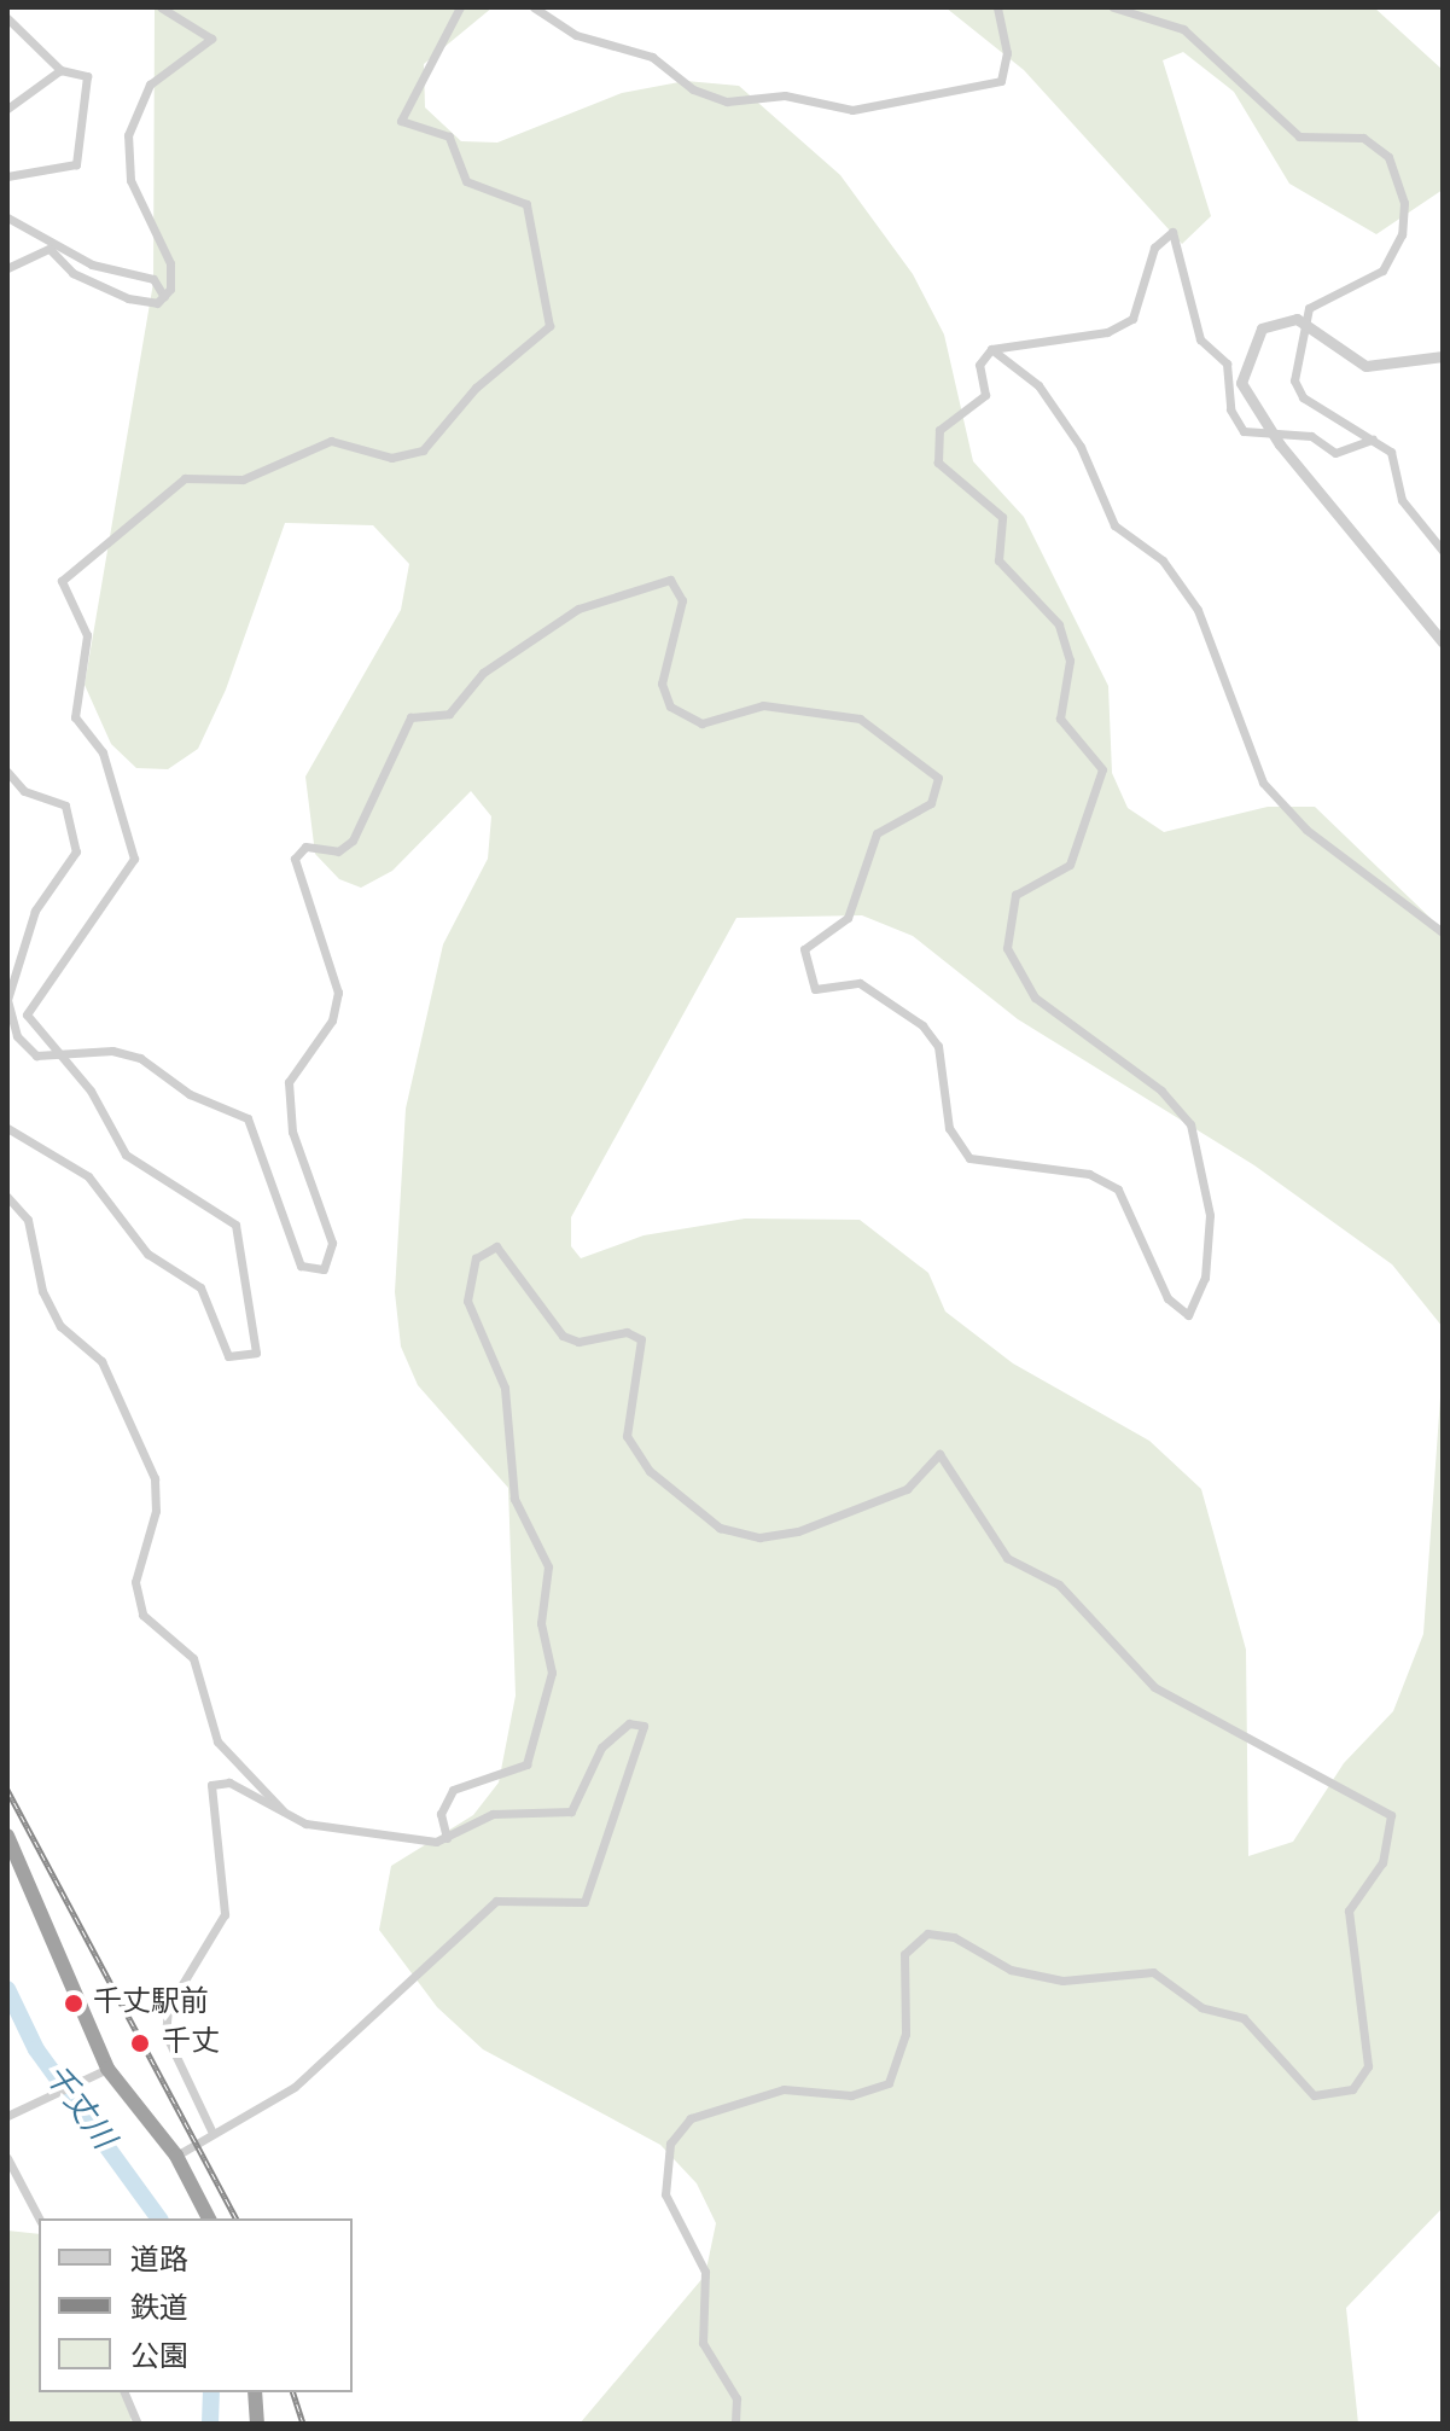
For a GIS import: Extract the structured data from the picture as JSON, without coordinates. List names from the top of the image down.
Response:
{
  "water": ["千丈川"],
  "places": ["千丈駅前", "千丈"],
  "legend": ["道路", "鉄道", "公園"]
}
